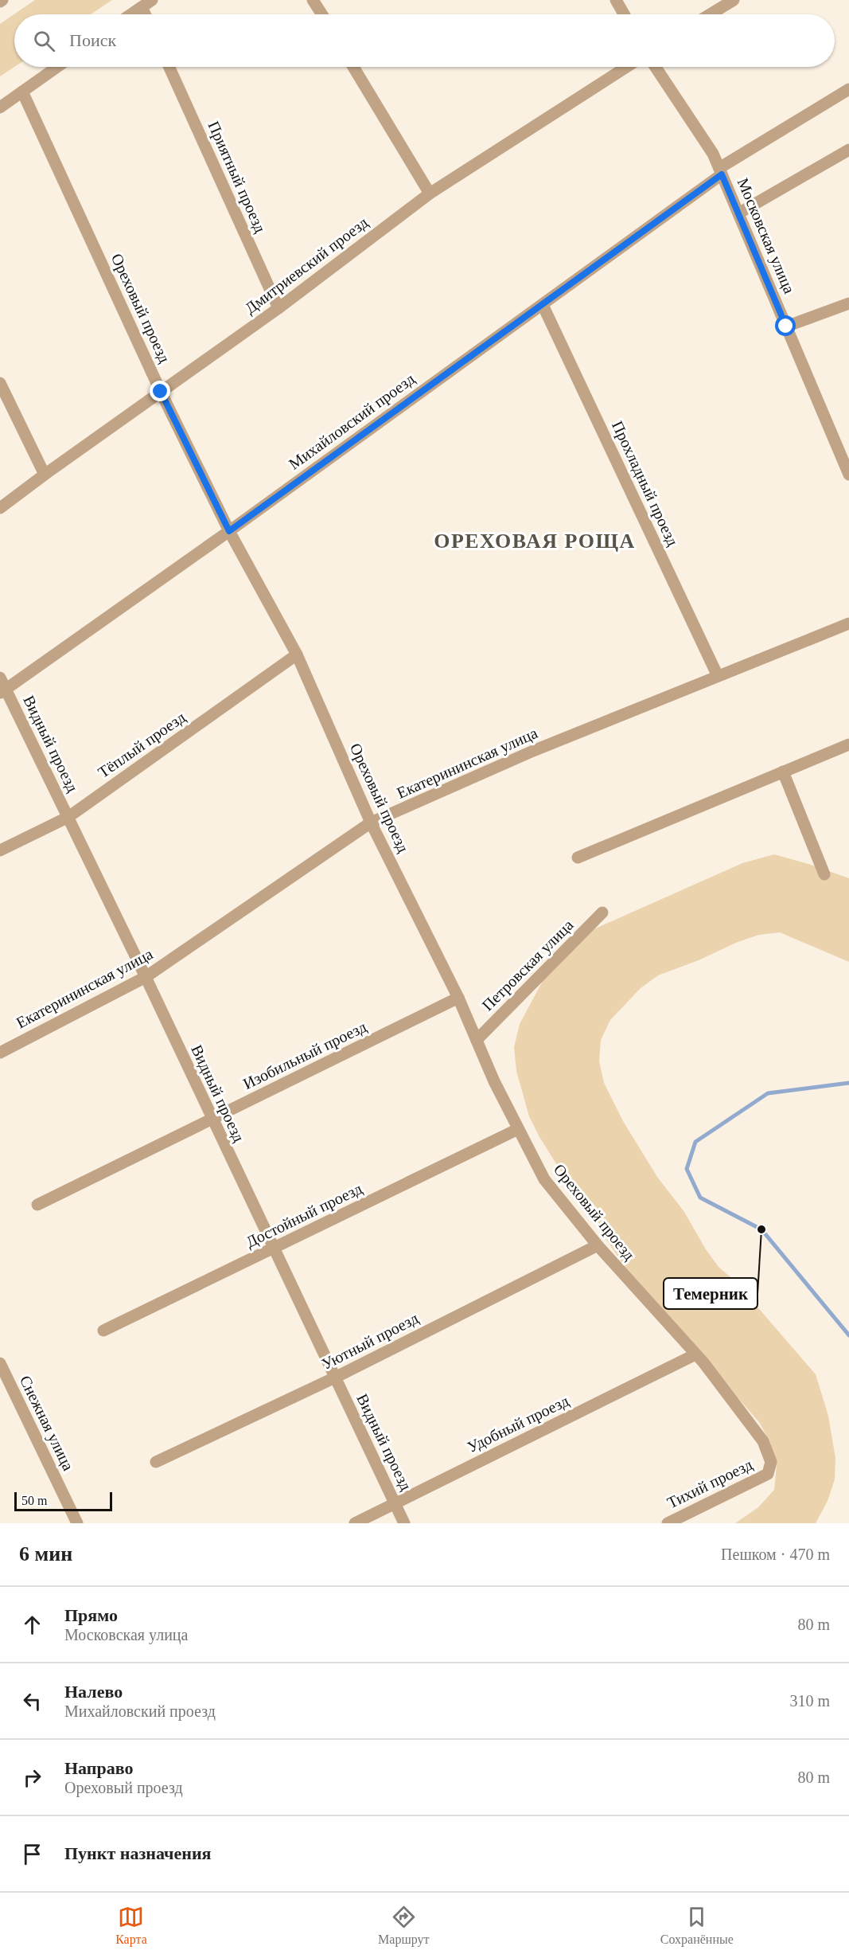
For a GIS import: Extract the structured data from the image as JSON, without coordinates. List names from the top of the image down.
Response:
{
  "streets": {
    "street": [
      "Приятный проезд",
      "Московская улица",
      "Дмитриевский проезд",
      "Ореховый проезд",
      "Михайловский проезд",
      "Прохладный проезд",
      "Видный проезд",
      "Тёплый проезд",
      "Екатерининская улица",
      "Петровская улица",
      "Изобильный проезд",
      "Достойный проезд",
      "Уютный проезд",
      "Снежная улица",
      "Удобный проезд",
      "Тихий проезд"
    ]
  },
  "crossings": [
    ["Приятный проезд", "Дмитриевский проезд"],
    ["Московская улица", "Михайловский проезд"],
    ["Дмитриевский проезд", "Ореховый проезд"],
    ["Ореховый проезд", "Михайловский проезд"],
    ["Ореховый проезд", "Тёплый проезд"],
    ["Ореховый проезд", "Екатерининская улица"],
    ["Ореховый проезд", "Петровская улица"],
    ["Ореховый проезд", "Изобильный проезд"],
    ["Ореховый проезд", "Достойный проезд"],
    ["Ореховый проезд", "Уютный проезд"],
    ["Ореховый проезд", "Удобный проезд"],
    ["Ореховый проезд", "Тихий проезд"],
    ["Михайловский проезд", "Прохладный проезд"],
    ["Михайловский проезд", "Видный проезд"],
    ["Прохладный проезд", "Екатерининская улица"],
    ["Видный проезд", "Тёплый проезд"],
    ["Видный проезд", "Екатерининская улица"],
    ["Видный проезд", "Изобильный проезд"],
    ["Видный проезд", "Достойный проезд"],
    ["Видный проезд", "Уютный проезд"],
    ["Видный проезд", "Удобный проезд"]
  ],
  "districts": ["ОРЕХОВАЯ РОЩА"],
  "places": ["Темерник"],
  "scale_bar": "50 m",
  "page": {
    "search": "Поиск",
    "scale": "50 m",
    "heading": ["6 мин", "Пешком · 470 m"],
    "list": [
      ["Прямо", "Московская улица", "80 m"],
      ["Налево", "Михайловский проезд", "310 m"],
      ["Направо", "Ореховый проезд", "80 m"],
      "Пункт назначения"
    ],
    "nav": ["Карта", "Маршрут", "Сохранённые"]
  }
}
